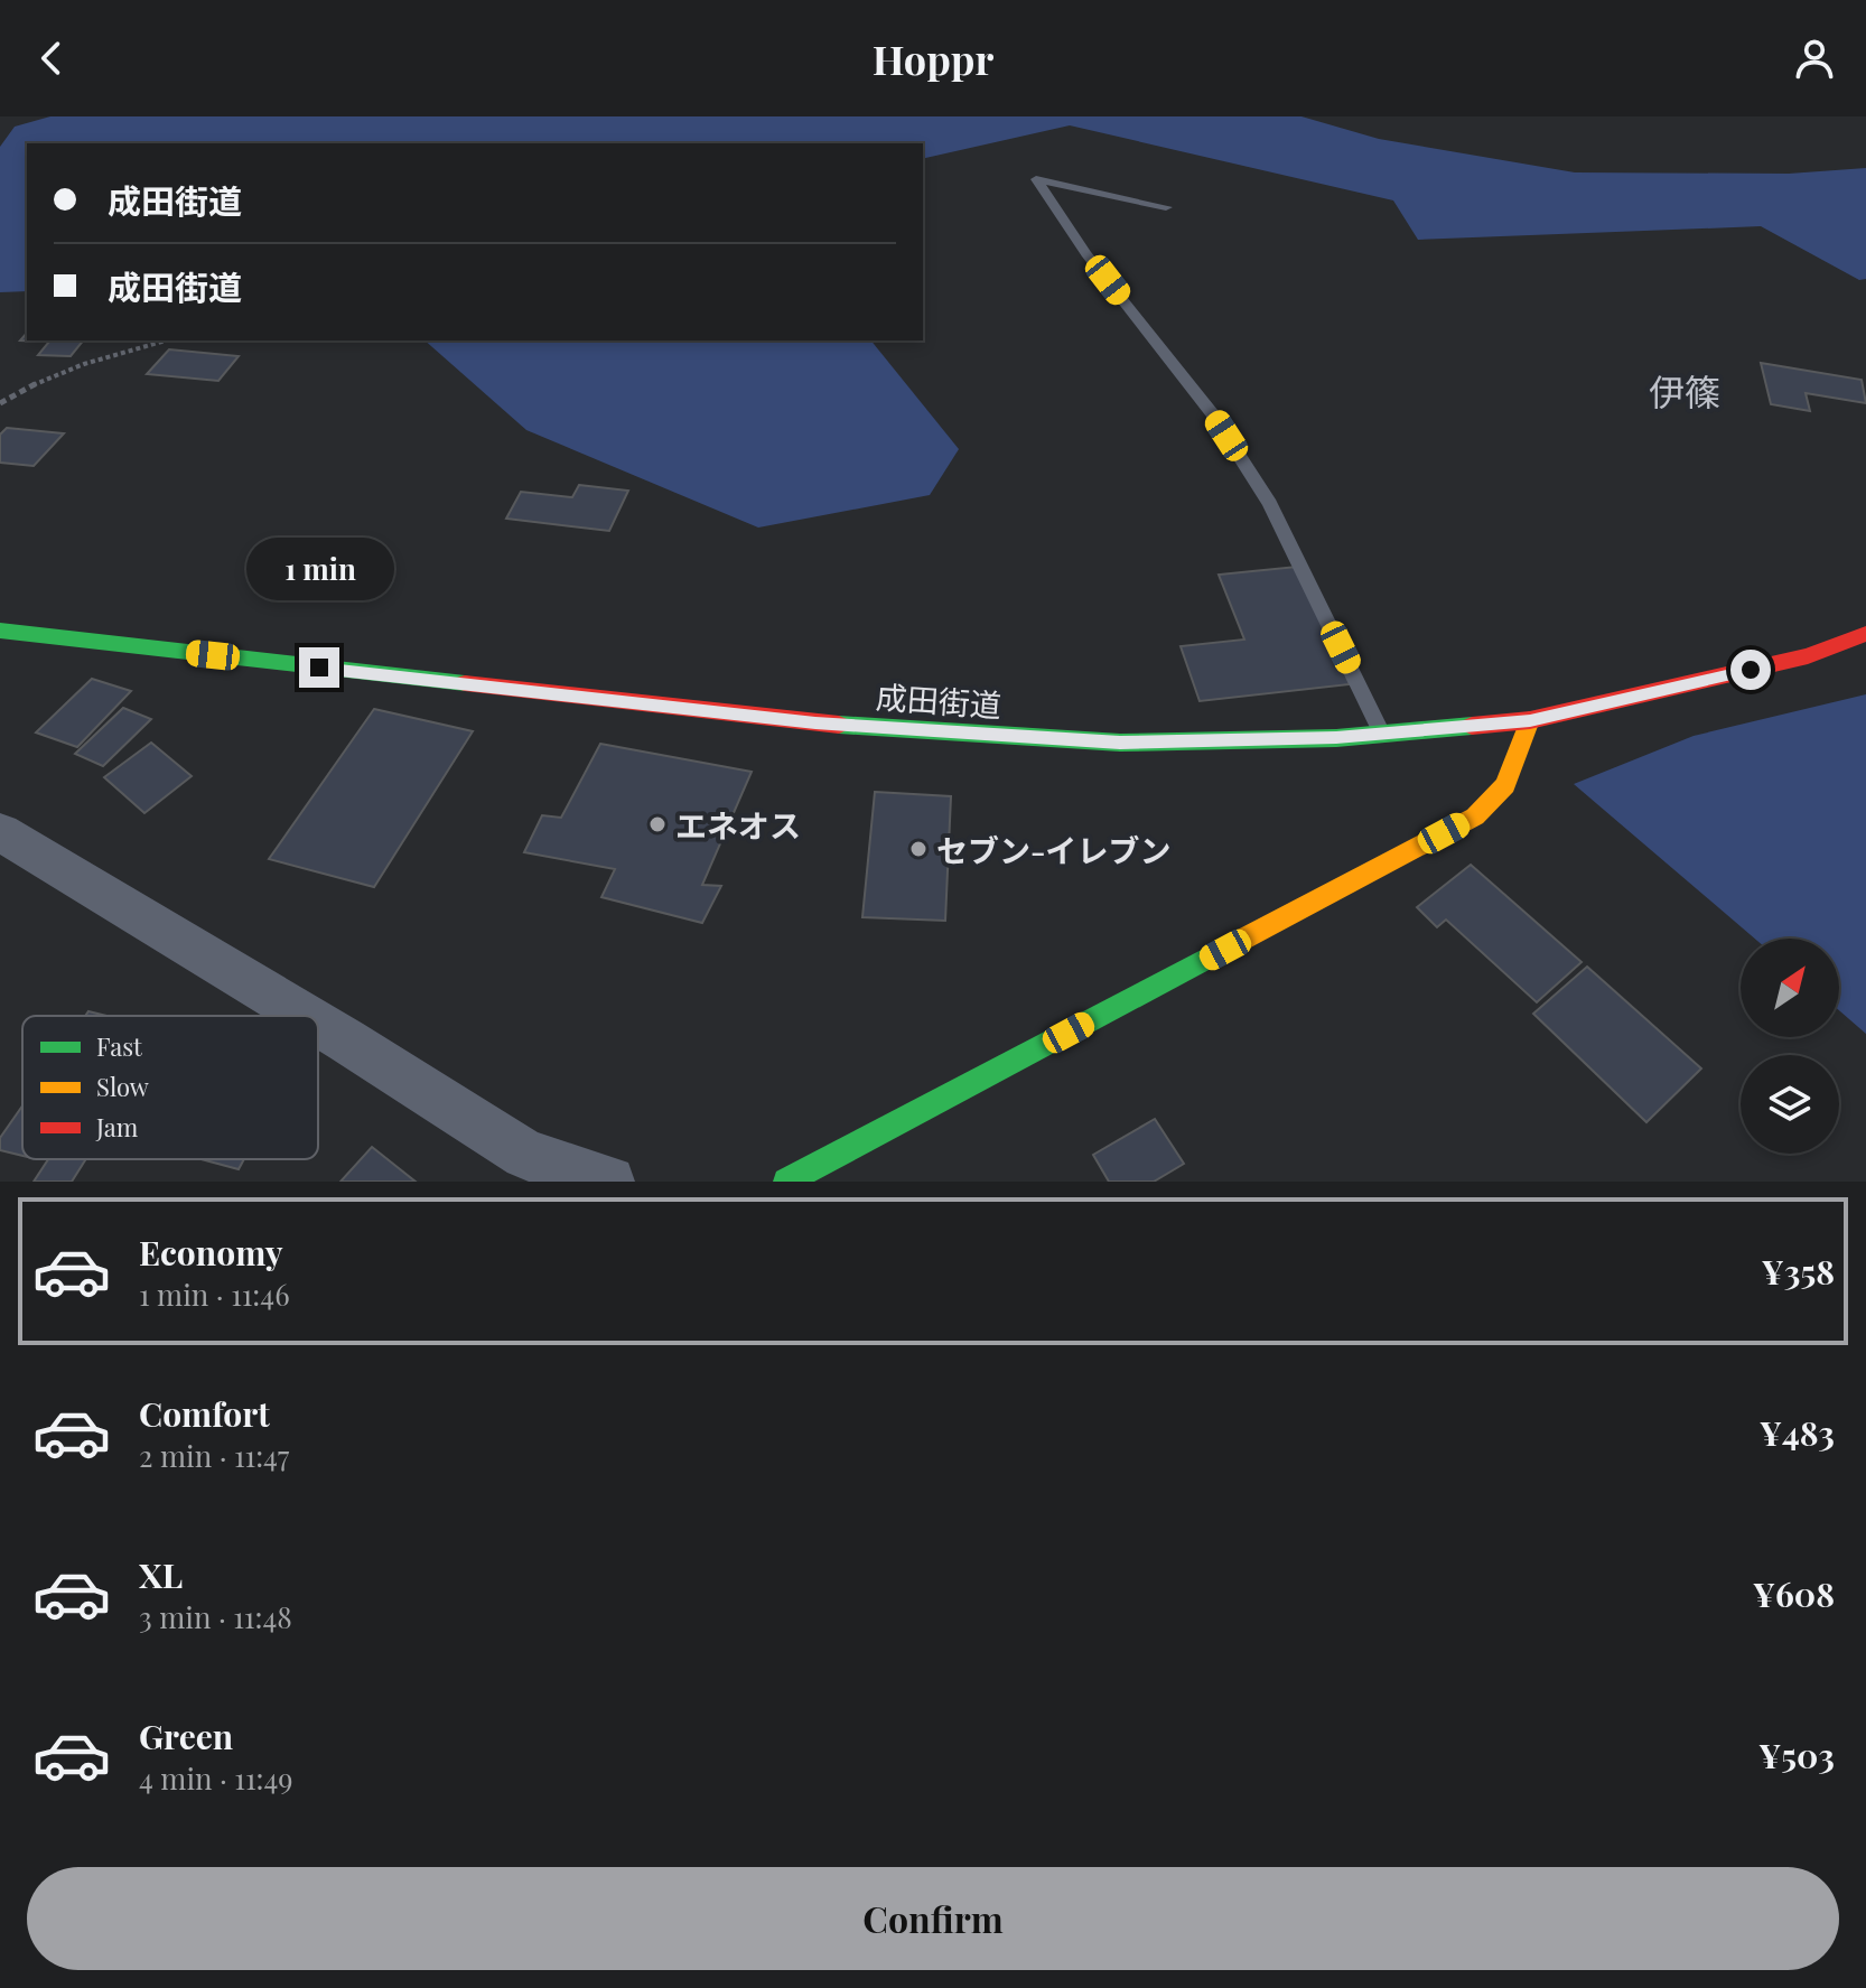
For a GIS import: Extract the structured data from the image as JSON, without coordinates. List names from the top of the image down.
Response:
{
  "streets": {
    "main road": ["成田街道"]
  },
  "districts": ["伊篠"],
  "places": ["エネオス", "セブン-イレブン"],
  "legend": ["Fast", "Slow", "Jam"],
  "north": "top right",
  "page": {
    "header": "Hoppr",
    "banner": ["成田街道", "成田街道"],
    "bubble": "1 min",
    "list": [
      {
        "name": "Economy",
        "note": "1 min · 11:46",
        "value": "¥358"
      },
      {
        "name": "Comfort",
        "note": "2 min · 11:47",
        "value": "¥483"
      },
      {
        "name": "XL",
        "note": "3 min · 11:48",
        "value": "¥608"
      },
      {
        "name": "Green",
        "note": "4 min · 11:49",
        "value": "¥503"
      }
    ],
    "buttons": "Confirm"
  }
}
